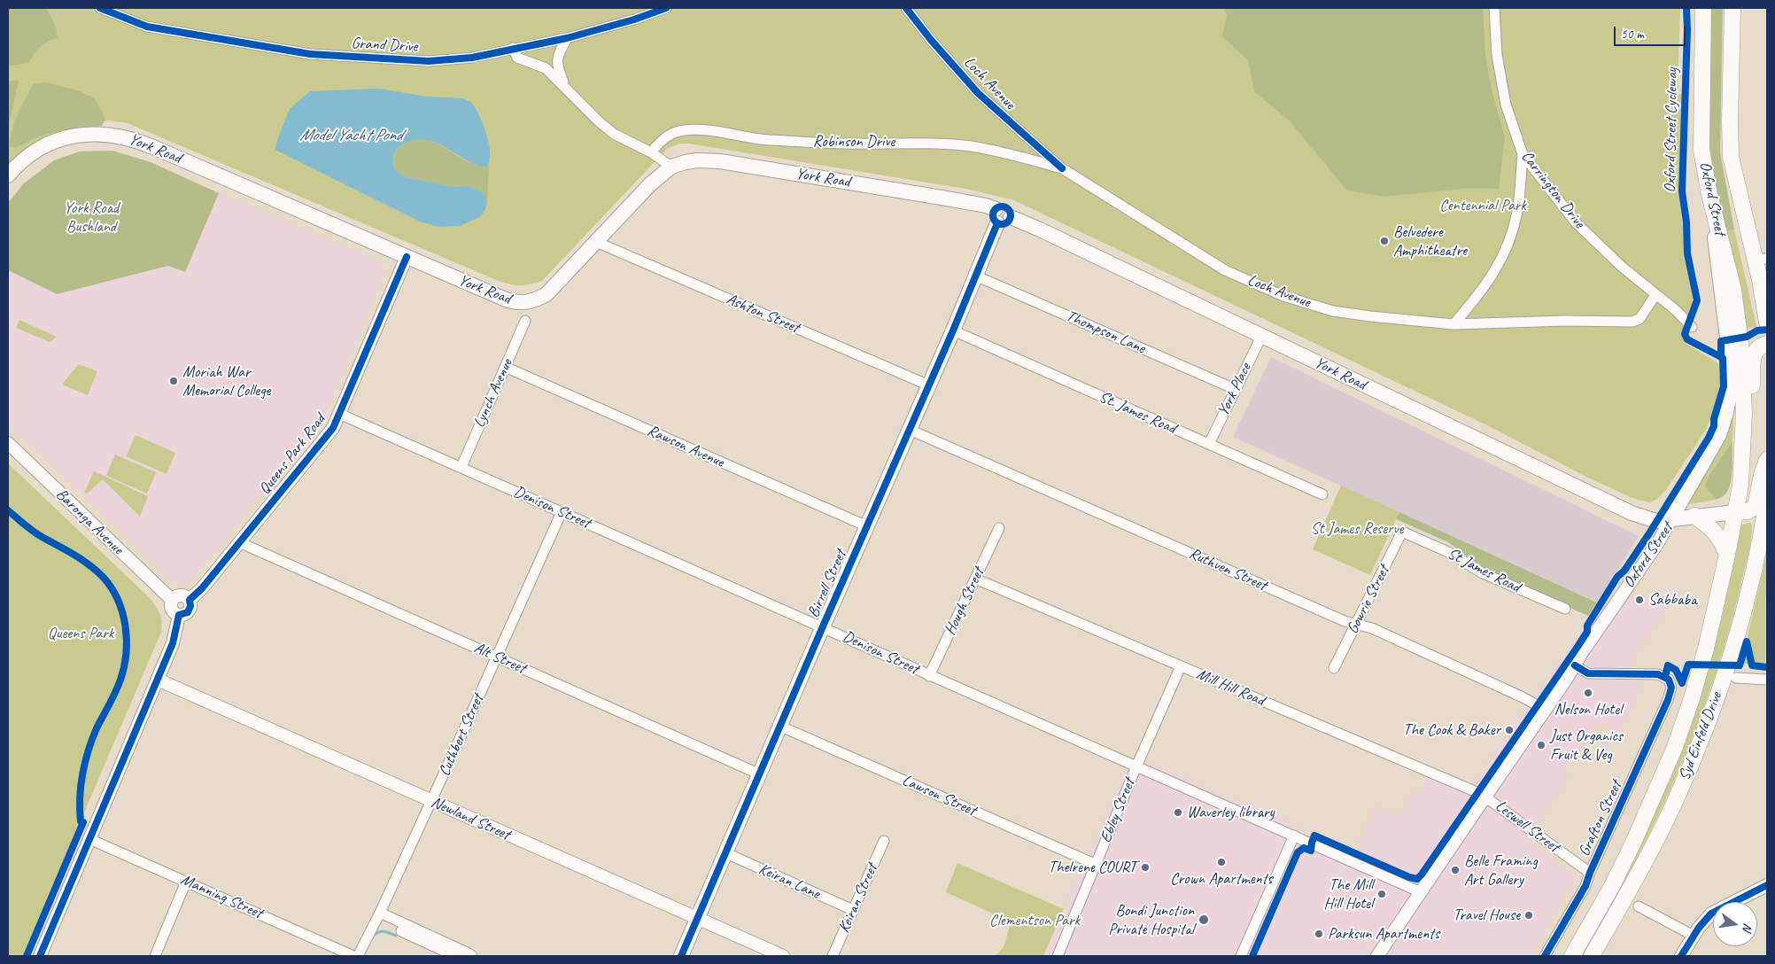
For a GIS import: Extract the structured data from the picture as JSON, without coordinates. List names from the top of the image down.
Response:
{
  "streets": {
    "main road": [
      "York Road",
      "Oxford Street",
      "Birrell Street",
      "Syd Einfeld Drive"
    ],
    "street": [
      "Grand Drive",
      "Loch Avenue",
      "Robinson Drive",
      "Carrington Drive",
      "Ashton Street",
      "Thompson Lane",
      "York Place",
      "Lynch Avenue",
      "St. James Road",
      "Rawson Avenue",
      "Queens Park Road",
      "Denison Street",
      "Baronga Avenue",
      "Ruthven Street",
      "St James Road",
      "Gowrie Street",
      "Hough Street",
      "Alt Street",
      "Mill Hill Road",
      "Cuthbert Street",
      "Lawson Street",
      "Ebley Street",
      "Newland Street",
      "Grafton Street",
      "Leswell Street",
      "Keiran Lane",
      "Manning Street",
      "Keiran Street"
    ],
    "cycle path": ["Oxford Street Cycleway"]
  },
  "crossings": [
    ["Loch Avenue", "Robinson Drive"],
    ["Loch Avenue", "Carrington Drive"],
    ["York Road", "Oxford Street"],
    ["York Road", "Ashton Street"],
    ["York Road", "York Place"],
    ["York Road", "Queens Park Road"],
    ["York Road", "Birrell Street"],
    ["Oxford Street", "Denison Street"],
    ["Oxford Street", "Ruthven Street"],
    ["Oxford Street", "Mill Hill Road"],
    ["Oxford Street", "Syd Einfeld Drive"],
    ["Oxford Street", "Grafton Street"],
    ["Oxford Street", "Leswell Street"],
    ["Ashton Street", "Birrell Street"],
    ["Thompson Lane", "York Place"],
    ["Thompson Lane", "Birrell Street"],
    ["York Place", "St. James Road"],
    ["Lynch Avenue", "Rawson Avenue"],
    ["Lynch Avenue", "Denison Street"],
    ["St. James Road", "Birrell Street"],
    ["Rawson Avenue", "Birrell Street"],
    ["Queens Park Road", "Denison Street"],
    ["Queens Park Road", "Baronga Avenue"],
    ["Queens Park Road", "Alt Street"],
    ["Denison Street", "Birrell Street"],
    ["Denison Street", "Hough Street"],
    ["Denison Street", "Cuthbert Street"],
    ["Denison Street", "Ebley Street"],
    ["Ruthven Street", "Birrell Street"],
    ["Ruthven Street", "Gowrie Street"],
    ["St James Road", "Gowrie Street"],
    ["Birrell Street", "Alt Street"],
    ["Birrell Street", "Lawson Street"],
    ["Birrell Street", "Newland Street"],
    ["Birrell Street", "Keiran Lane"],
    ["Hough Street", "Mill Hill Road"],
    ["Alt Street", "Cuthbert Street"],
    ["Mill Hill Road", "Ebley Street"],
    ["Mill Hill Road", "Leswell Street"],
    ["Cuthbert Street", "Newland Street"],
    ["Lawson Street", "Ebley Street"],
    ["Grafton Street", "Leswell Street"],
    ["Keiran Lane", "Keiran Street"]
  ],
  "water": ["Model Yacht Pond"],
  "parks": [
    "Centennial Park",
    "York Road Bushland",
    "St James Reserve",
    "Queens Park",
    "Clementson Park"
  ],
  "places": [
    "Belvedere Amphitheatre",
    "Moriah War Memorial College",
    "Sabbaba",
    "Nelson Hotel",
    "The Cook & Baker",
    "Just Organics Fruit & Veg",
    "Waverley library",
    "Crown Apartments",
    "Thelrene COURT",
    "Belle Framing Art Gallery",
    "The Mill Hill Hotel",
    "Travel House",
    "Bondi Junction Private Hospital",
    "Parksun Apartments"
  ],
  "scale_bar": "50 m",
  "north": "right"
}
